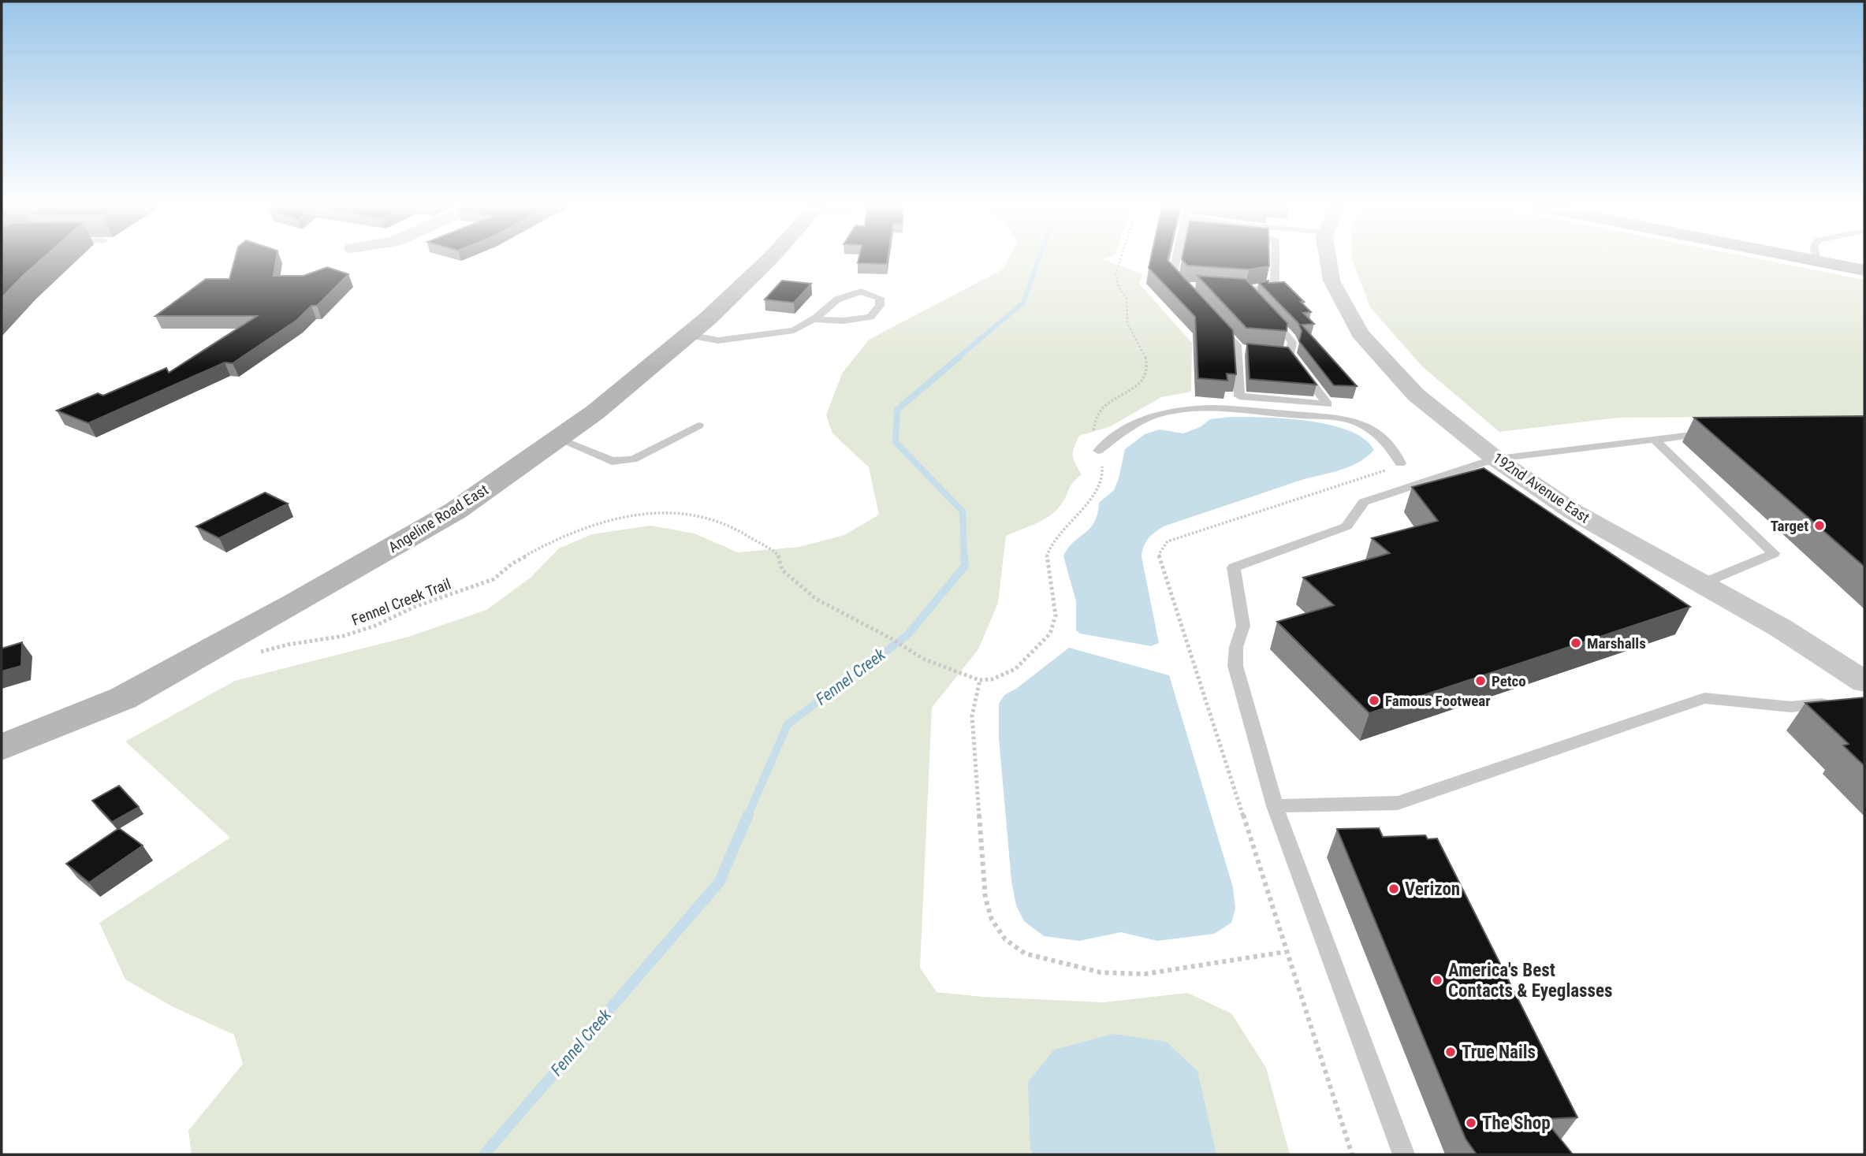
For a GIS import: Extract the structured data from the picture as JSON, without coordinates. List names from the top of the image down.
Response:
{
  "streets": {
    "street": ["192nd Avenue East", "Angeline Road East"],
    "path": ["Fennel Creek Trail"]
  },
  "water": ["Fennel Creek"],
  "places": [
    "Target",
    "Marshalls",
    "Petco",
    "Famous Footwear",
    "Verizon",
    "America's Best Contacts & Eyeglasses",
    "True Nails",
    "The Shop"
  ]
}
